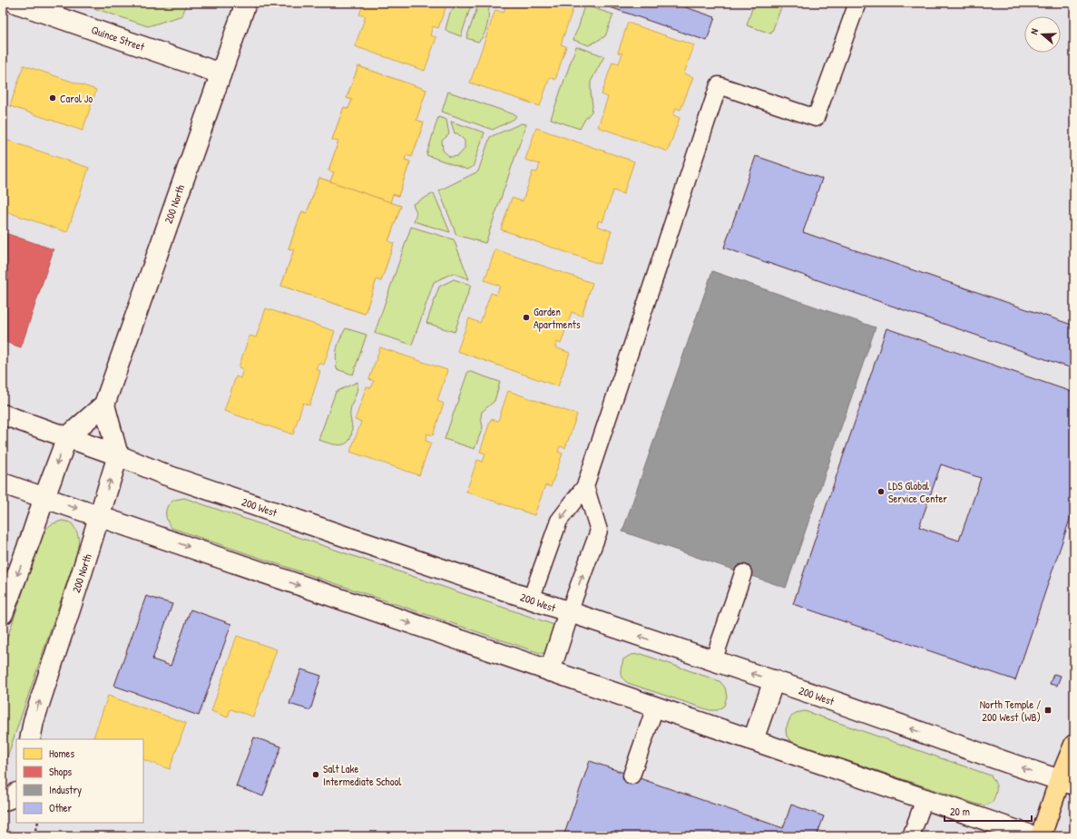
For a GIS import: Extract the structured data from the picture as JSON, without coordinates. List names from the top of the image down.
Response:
{
  "streets": {
    "street": ["Quince Street", "200 North", "200 West"]
  },
  "crossings": [
    ["Quince Street", "200 North"],
    ["200 North", "200 West"]
  ],
  "places": {
    "other": [
      "Carol Jo",
      "Garden Apartments",
      "LDS Global Service Center",
      "Salt Lake Intermediate School"
    ],
    "transit": ["North Temple / 200 West (WB)"]
  },
  "legend": [
    "Homes",
    "Shops",
    "Industry",
    "Other"
  ],
  "scale_bar": "20 m",
  "north": "left"
}
